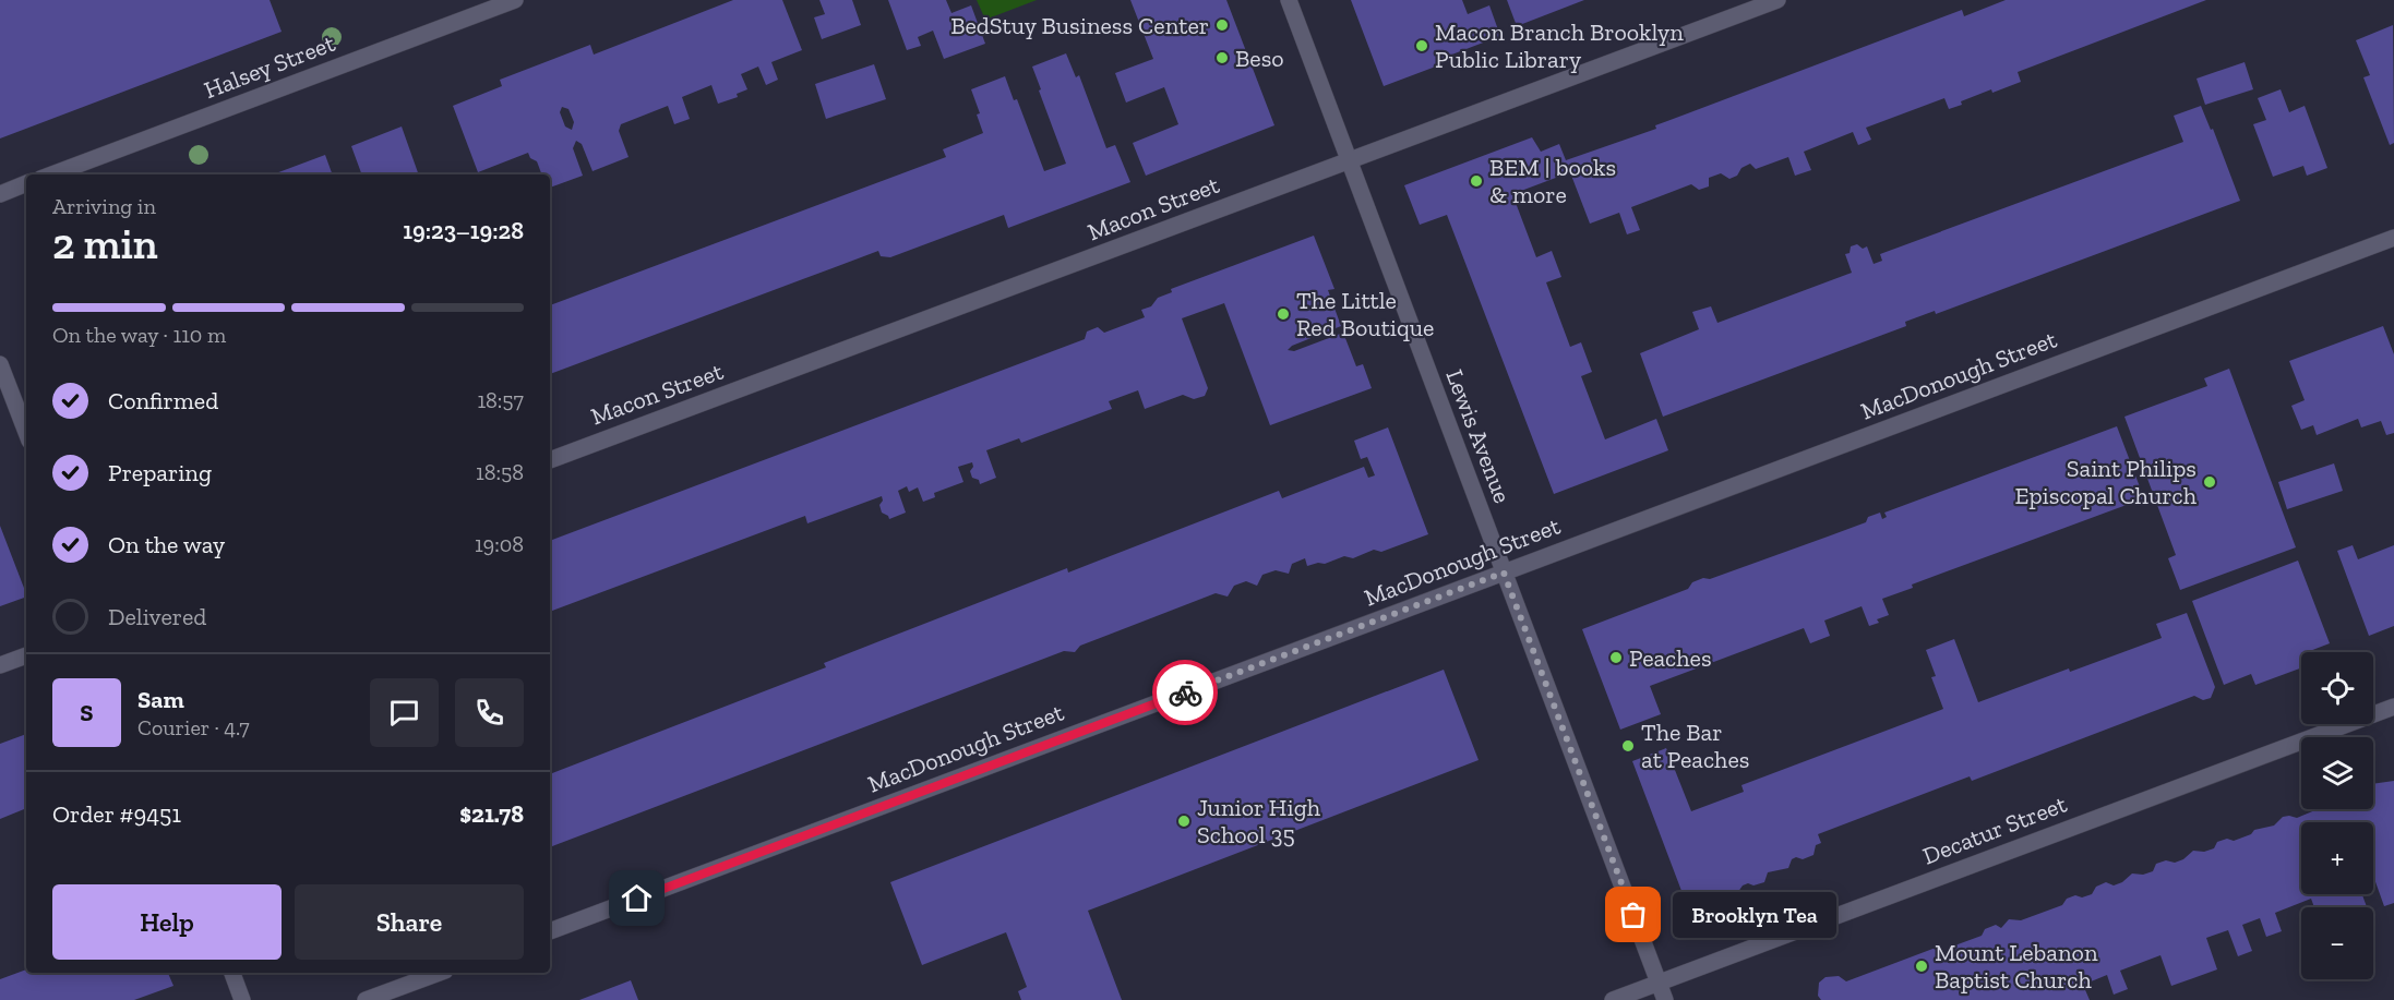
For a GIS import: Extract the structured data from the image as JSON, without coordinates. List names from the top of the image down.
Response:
{
  "streets": {
    "street": [
      "Halsey Street",
      "Macon Street",
      "MacDonough Street",
      "Lewis Avenue",
      "Decatur Street"
    ]
  },
  "crossings": [
    ["Macon Street", "Lewis Avenue"],
    ["MacDonough Street", "Lewis Avenue"],
    ["Lewis Avenue", "Decatur Street"]
  ],
  "places": [
    "BedStuy Business Center",
    "Macon Branch Brooklyn Public Library",
    "Beso",
    "BEM | books & more",
    "The Little Red Boutique",
    "Saint Philips Episcopal Church",
    "Peaches",
    "The Bar at Peaches",
    "Junior High School 35",
    "Brooklyn Tea",
    "Mount Lebanon Baptist Church"
  ],
  "page": {
    "heading": ["2 min", "Arriving in", "19:23–19:28"],
    "panel": [
      "Sam",
      "Courier · 4.7",
      "Order #9451",
      "$21.78"
    ],
    "bar": "On the way · 110 m",
    "list": [
      ["Confirmed", "18:57"],
      ["Preparing", "18:58"],
      ["On the way", "19:08"],
      "Delivered"
    ],
    "map_buttons": ["+", "−"],
    "round": "S",
    "buttons": ["Help", "Share"],
    "bubble": "Brooklyn Tea"
  }
}
